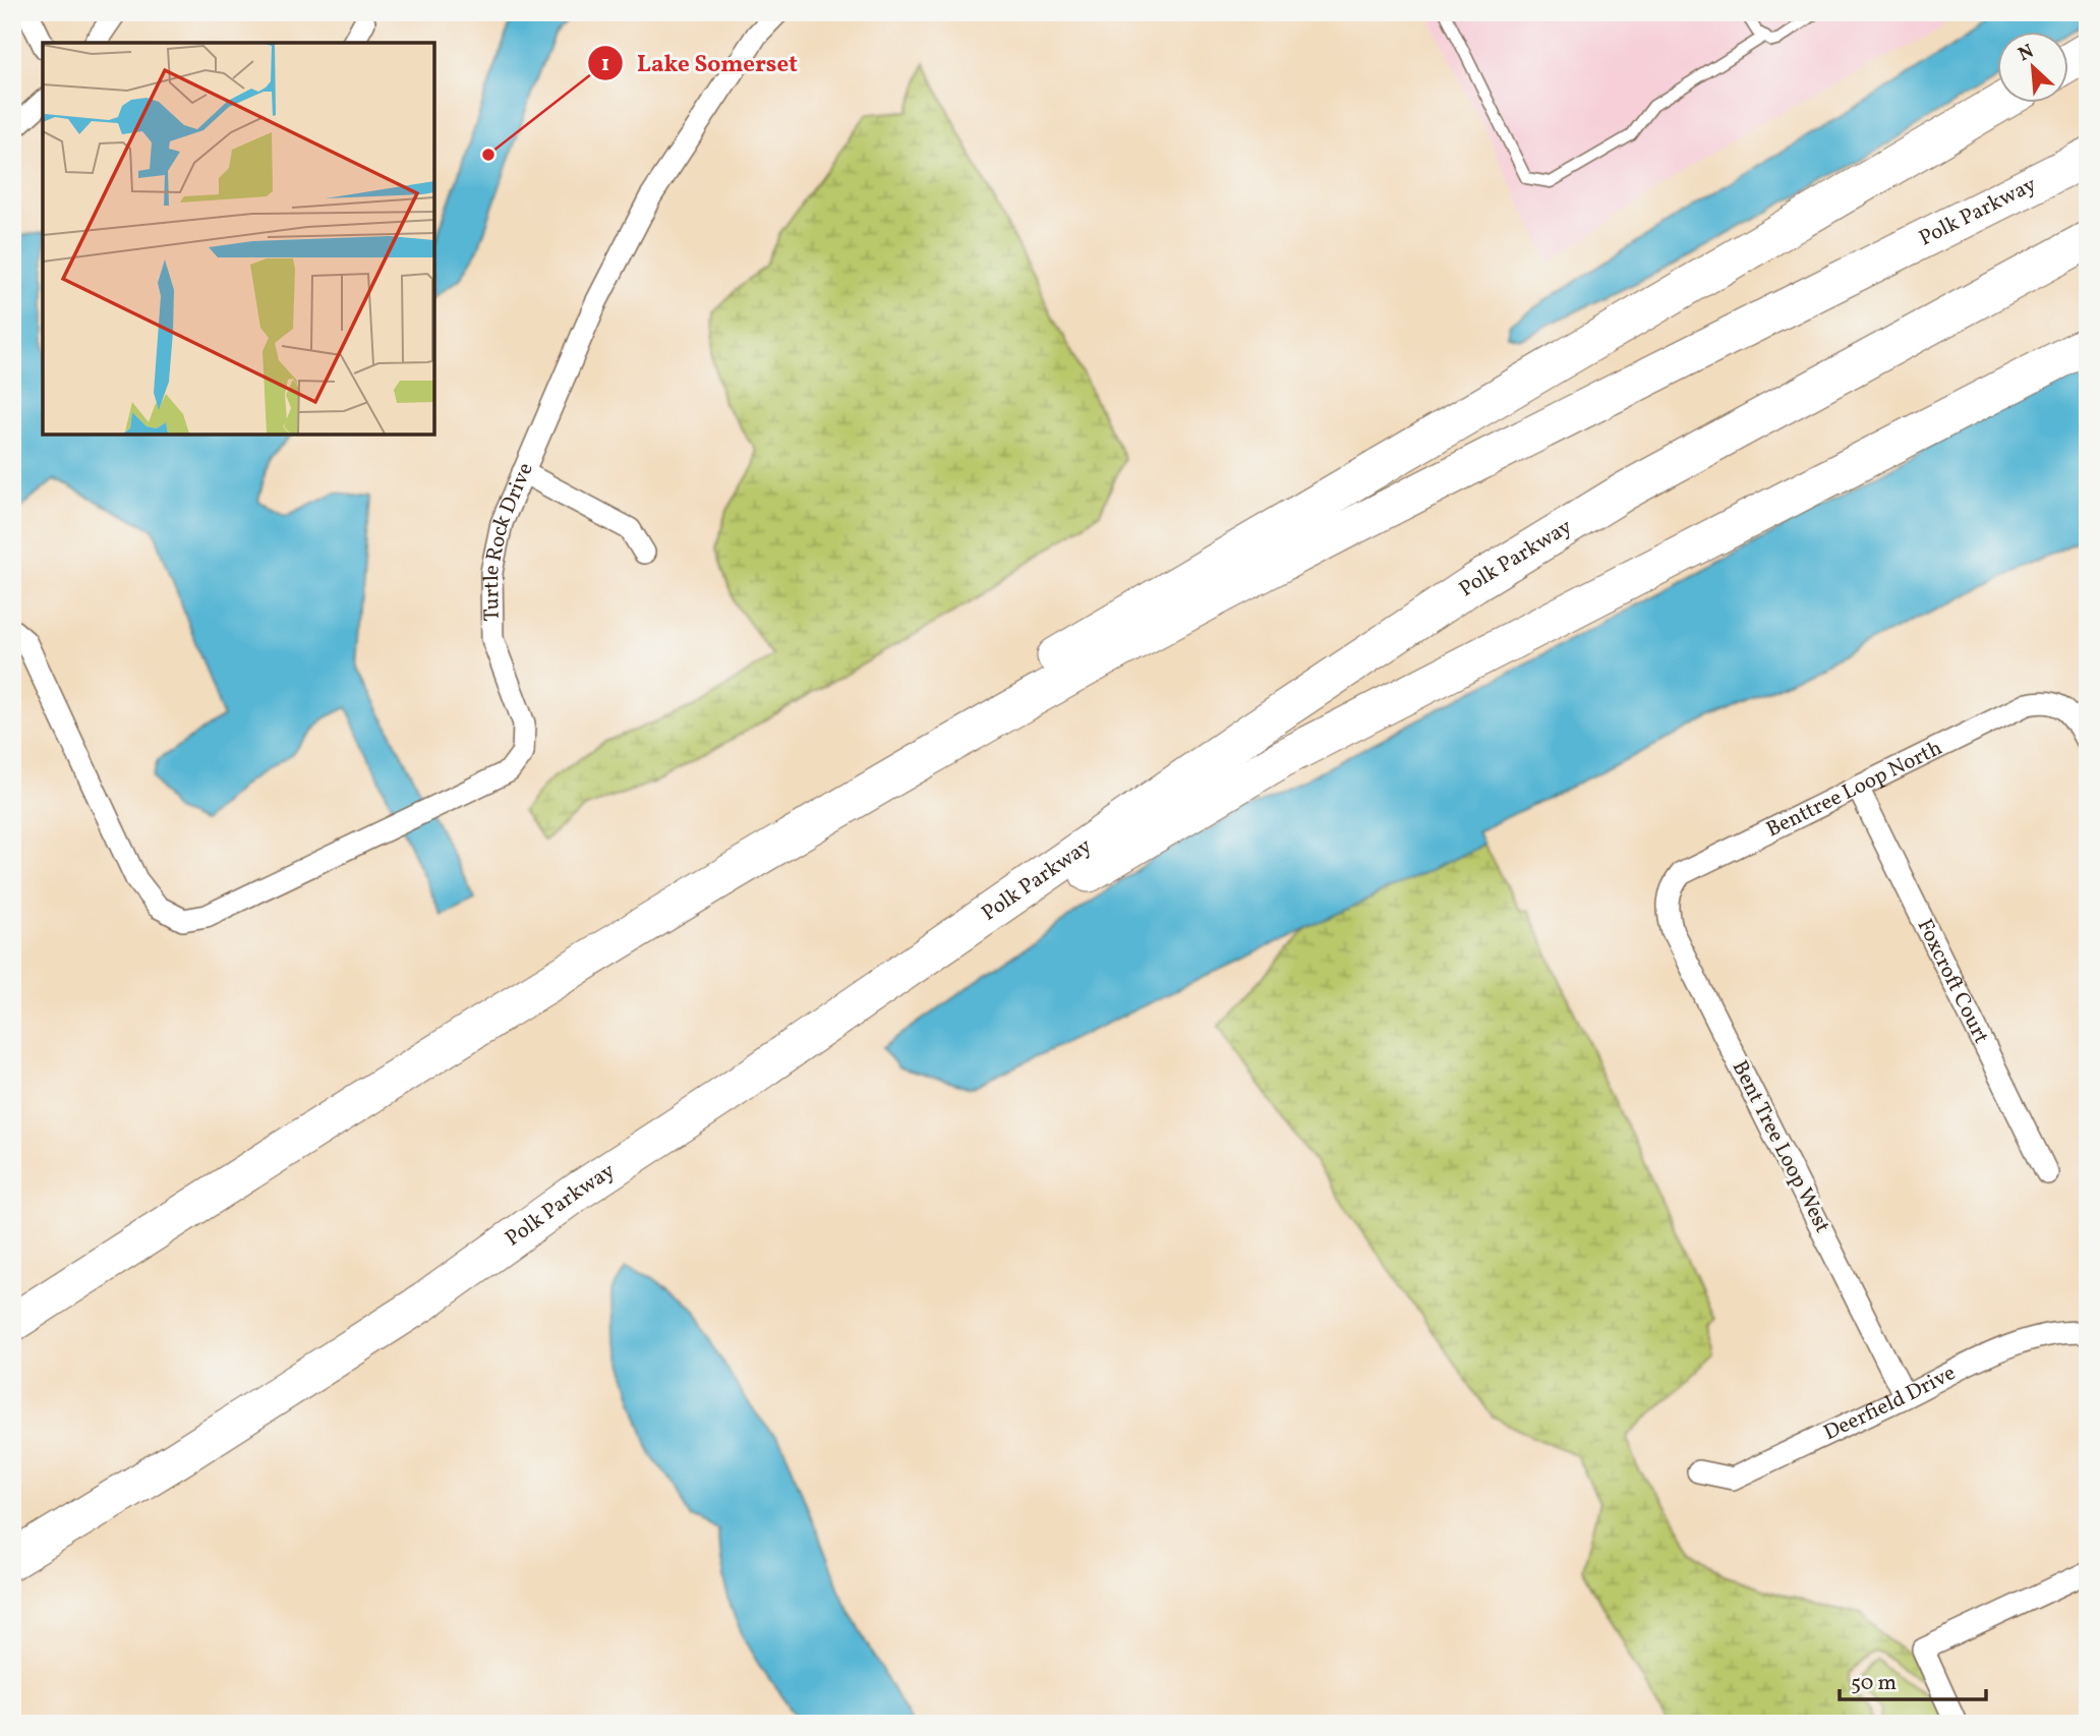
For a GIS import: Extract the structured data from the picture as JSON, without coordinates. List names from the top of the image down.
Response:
{
  "streets": {
    "highway": ["Polk Parkway"],
    "street": [
      "Turtle Rock Drive",
      "Benttree Loop North",
      "Foxcroft Court",
      "Bent Tree Loop West",
      "Deerfield Drive"
    ]
  },
  "crossings": [
    ["Benttree Loop North", "Foxcroft Court"],
    ["Benttree Loop North", "Bent Tree Loop West"],
    ["Bent Tree Loop West", "Deerfield Drive"]
  ],
  "places": ["Lake Somerset"],
  "scale_bar": "50 m",
  "north": "top left"
}
